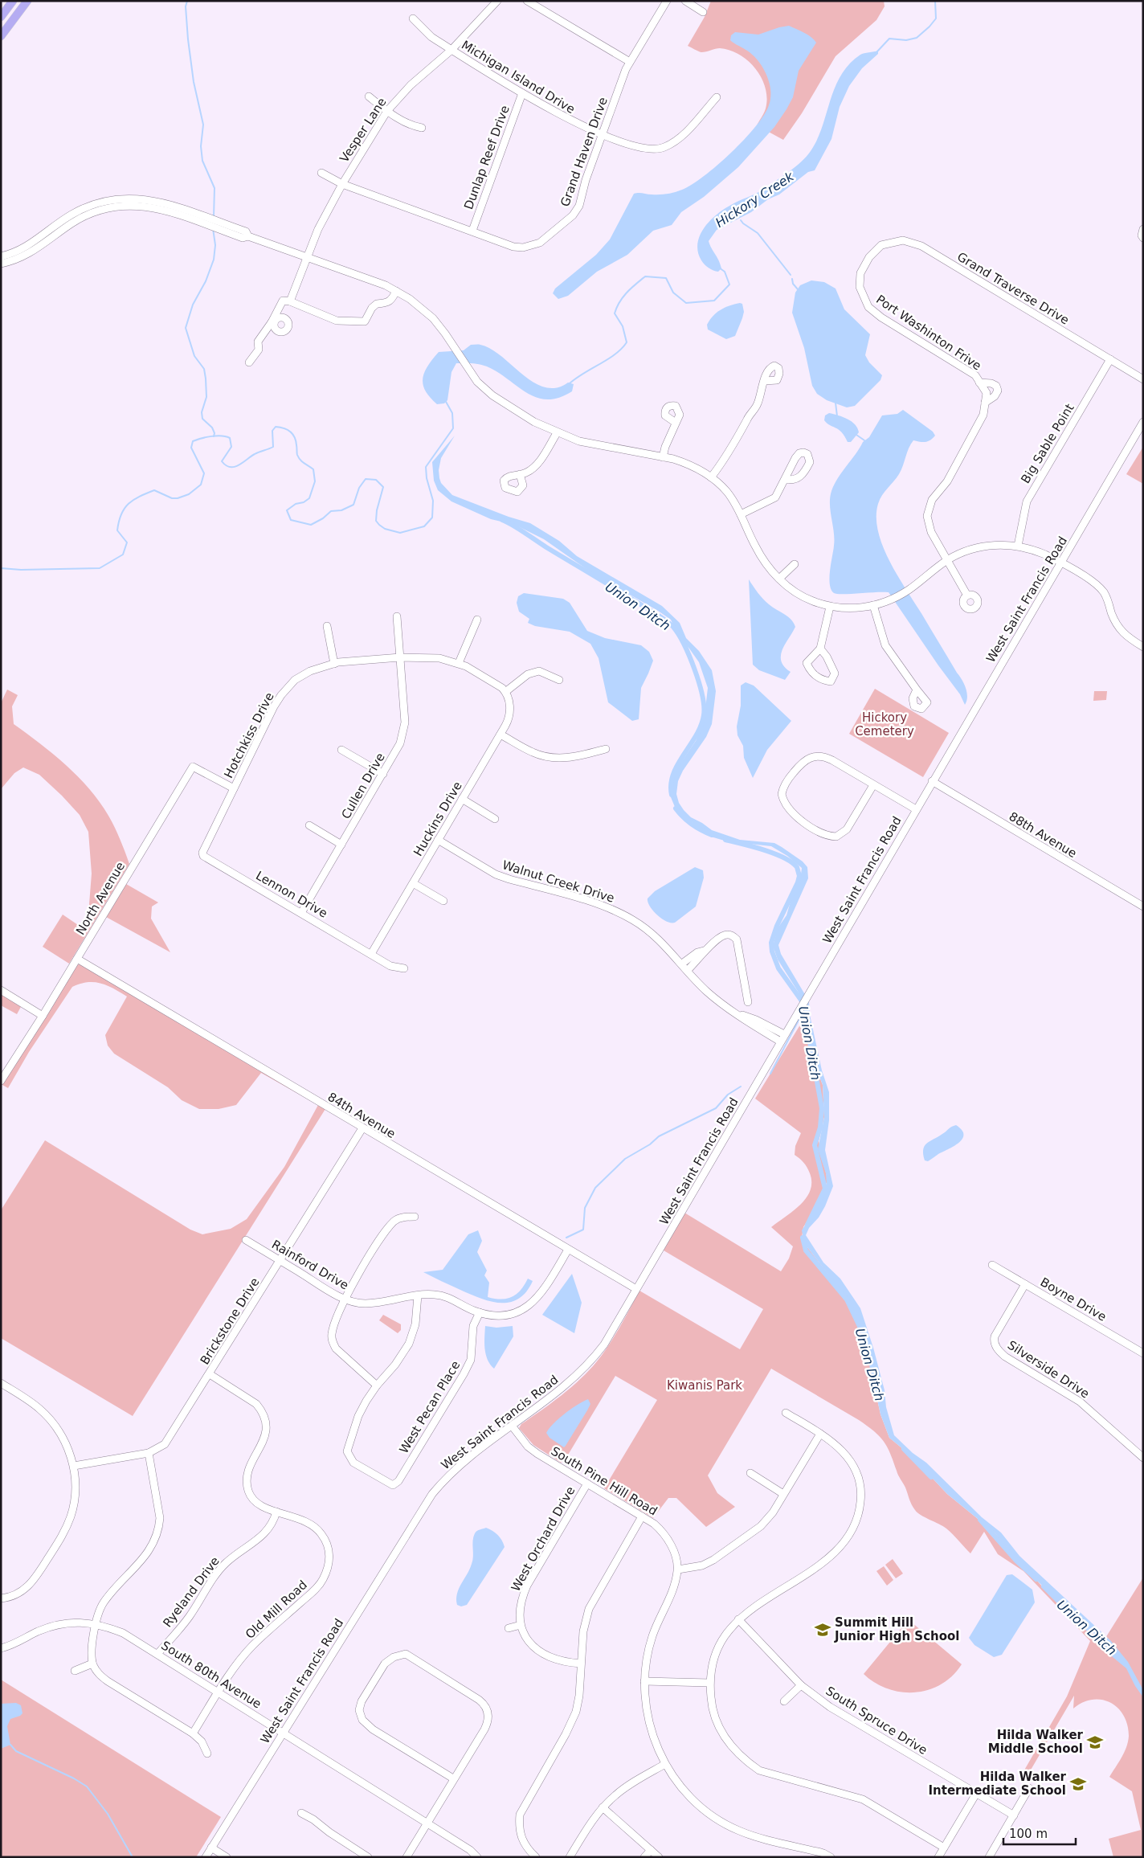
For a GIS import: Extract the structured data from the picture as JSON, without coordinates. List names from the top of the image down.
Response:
{
  "streets": {
    "street": [
      "Michigan Island Drive",
      "Vesper Lane",
      "Grand Haven Drive",
      "Dunlap Reef Drive",
      "Grand Traverse Drive",
      "Port Washinton Frive",
      "Big Sable Point",
      "West Saint Francis Road",
      "Hotchkiss Drive",
      "Cullen Drive",
      "Huckins Drive",
      "88th Avenue",
      "Walnut Creek Drive",
      "Lennon Drive",
      "North Avenue",
      "84th Avenue",
      "Rainford Drive",
      "Boyne Drive",
      "Brickstone Drive",
      "Silverside Drive",
      "West Pecan Place",
      "South Pine Hill Road",
      "West Orchard Drive",
      "Ryeland Drive",
      "Old Mill Road",
      "South 80th Avenue",
      "South Spruce Drive"
    ]
  },
  "crossings": [
    ["Michigan Island Drive", "Vesper Lane"],
    ["Michigan Island Drive", "Grand Haven Drive"],
    ["Michigan Island Drive", "Dunlap Reef Drive"],
    ["Vesper Lane", "Grand Haven Drive"],
    ["Grand Haven Drive", "Dunlap Reef Drive"],
    ["Grand Traverse Drive", "Port Washinton Frive"],
    ["Grand Traverse Drive", "Big Sable Point"],
    ["West Saint Francis Road", "88th Avenue"],
    ["West Saint Francis Road", "Walnut Creek Drive"],
    ["West Saint Francis Road", "84th Avenue"],
    ["West Saint Francis Road", "South Pine Hill Road"],
    ["West Saint Francis Road", "South 80th Avenue"],
    ["Hotchkiss Drive", "Cullen Drive"],
    ["Hotchkiss Drive", "Huckins Drive"],
    ["Hotchkiss Drive", "Lennon Drive"],
    ["Hotchkiss Drive", "North Avenue"],
    ["Cullen Drive", "Lennon Drive"],
    ["Huckins Drive", "Walnut Creek Drive"],
    ["Huckins Drive", "Lennon Drive"],
    ["North Avenue", "84th Avenue"],
    ["84th Avenue", "Rainford Drive"],
    ["84th Avenue", "Brickstone Drive"],
    ["Rainford Drive", "Brickstone Drive"],
    ["Rainford Drive", "West Pecan Place"],
    ["Boyne Drive", "Silverside Drive"],
    ["Brickstone Drive", "Old Mill Road"],
    ["South Pine Hill Road", "West Orchard Drive"],
    ["Ryeland Drive", "Old Mill Road"],
    ["Ryeland Drive", "South 80th Avenue"],
    ["Old Mill Road", "South 80th Avenue"]
  ],
  "water": ["Hickory Creek", "Union Ditch"],
  "parks": ["Hickory Cemetery", "Kiwanis Park"],
  "places": {
    "school or university": ["Summit Hill Junior High School", "Hilda Walker Middle School", "Hilda Walker Intermediate School"]
  },
  "scale_bar": "100 m"
}
